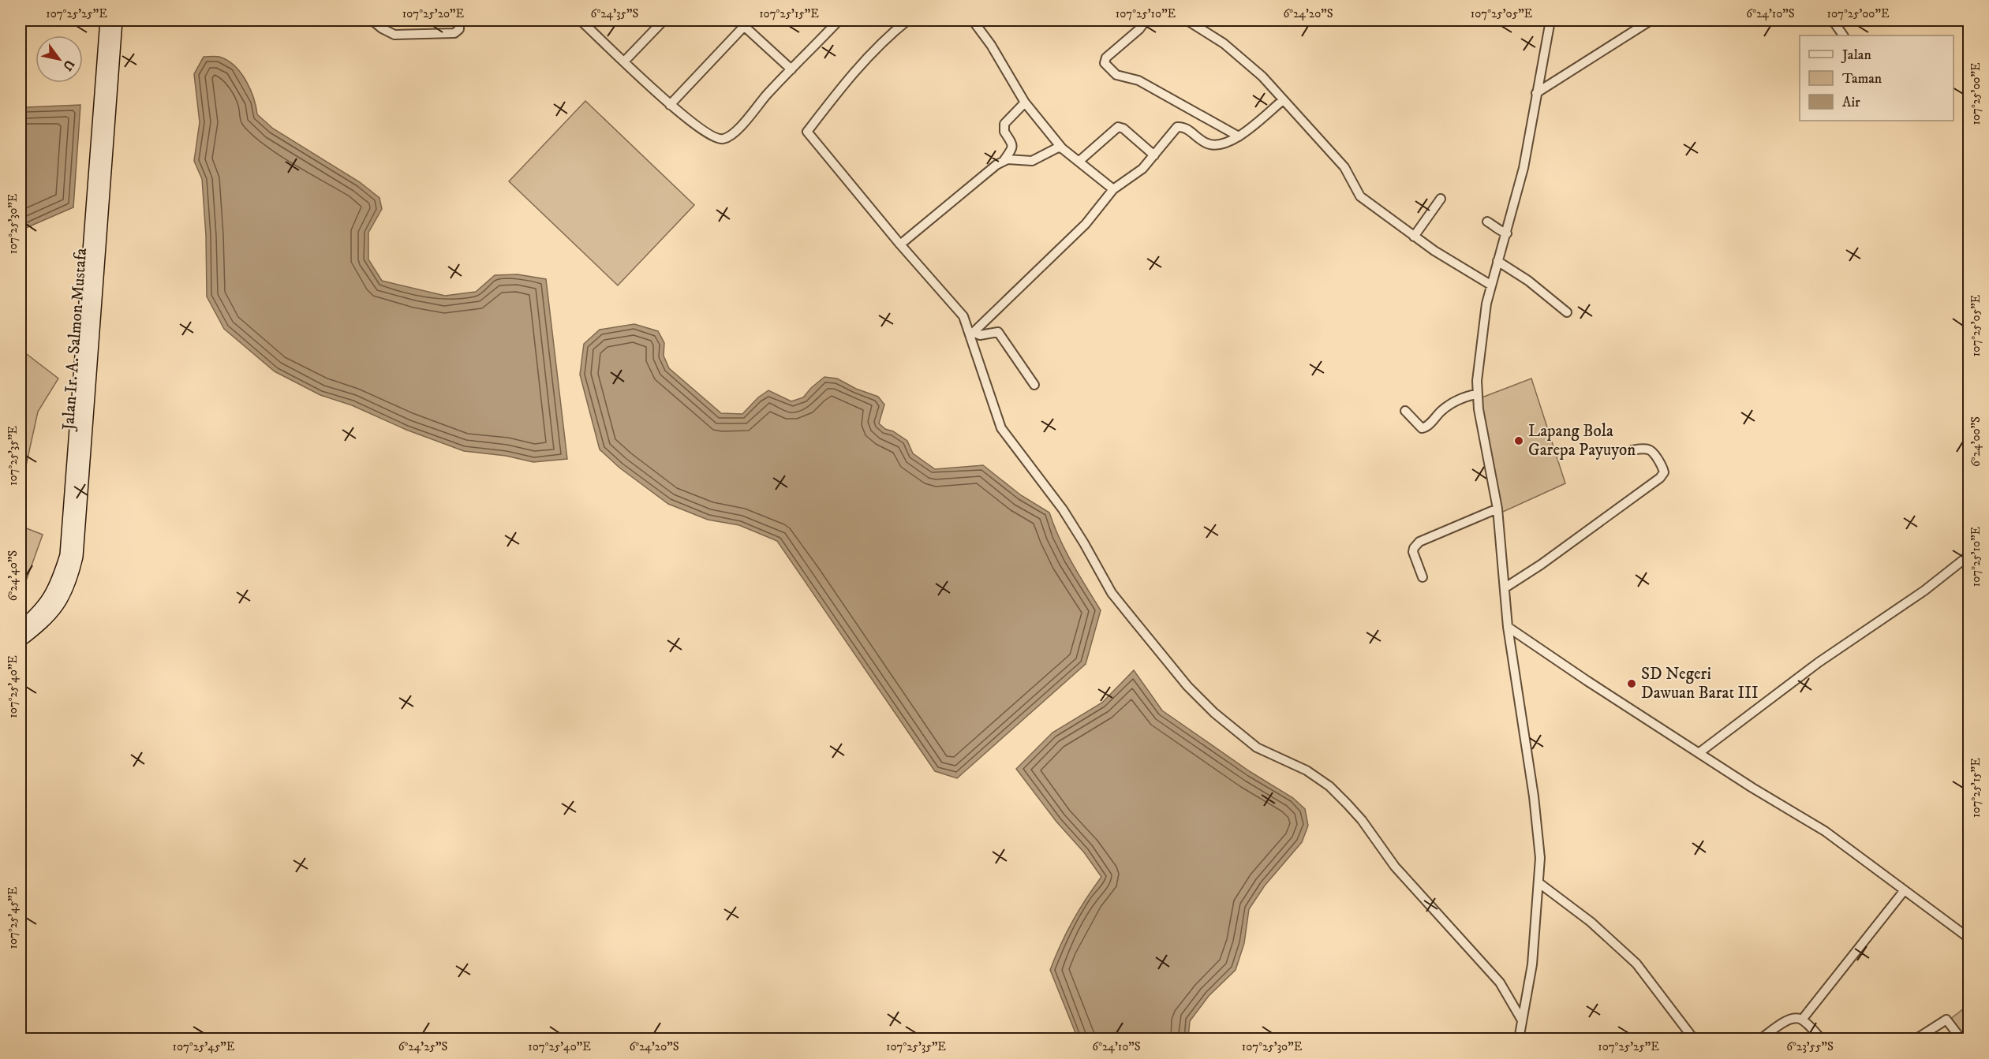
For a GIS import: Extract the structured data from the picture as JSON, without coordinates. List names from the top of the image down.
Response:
{
  "streets": {
    "street": ["Jalan Ir. A. Salmon Mustafa"]
  },
  "places": ["Lapang Bola Garepa Payuyon", "SD Negeri Dawuan Barat III"],
  "legend": ["Jalan", "Taman", "Air"],
  "north": "bottom right",
  "coordinates": [
    "107°25'25\"E",
    "107°25'20\"E",
    "6°24'35\"S",
    "107°25'15\"E",
    "107°25'10\"E",
    "6°24'20\"S",
    "107°25'05\"E",
    "6°24'10\"S",
    "107°25'00\"E",
    "107°25'30\"E",
    "6°24'00\"S",
    "107°25'35\"E",
    "6°24'40\"S",
    "107°25'40\"E",
    "107°25'45\"E",
    "6°24'25\"S",
    "6°23'55\"S"
  ]
}
